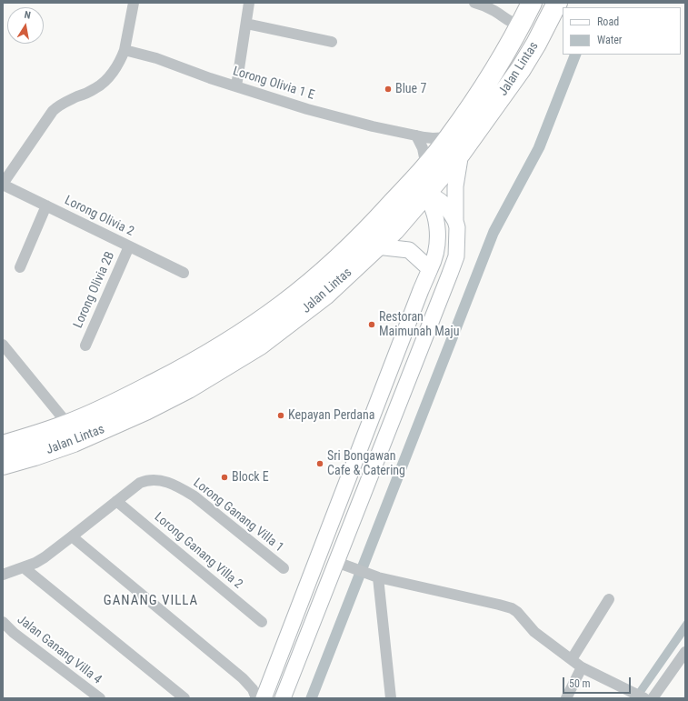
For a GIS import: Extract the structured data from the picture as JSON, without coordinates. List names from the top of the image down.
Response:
{
  "streets": {
    "highway": ["Jalan Lintas"],
    "street": [
      "Lorong Olivia 1 E",
      "Lorong Olivia 2",
      "Lorong Olivia 2B",
      "Lorong Ganang Villa 1",
      "Lorong Ganang Villa 2",
      "Jalan Ganang Villa 4"
    ]
  },
  "crossings": [
    ["Jalan Lintas", "Lorong Olivia 1 E"],
    ["Lorong Olivia 2", "Lorong Olivia 2B"],
    ["Lorong Ganang Villa 1", "Lorong Ganang Villa 2"]
  ],
  "districts": ["GANANG VILLA"],
  "places": [
    "Blue 7",
    "Restoran Maimunah Maju",
    "Kepayan Perdana",
    "Sri Bongawan Cafe & Catering",
    "Block E"
  ],
  "legend": ["Road", "Water"],
  "scale_bar": "50 m",
  "north": "top"
}
